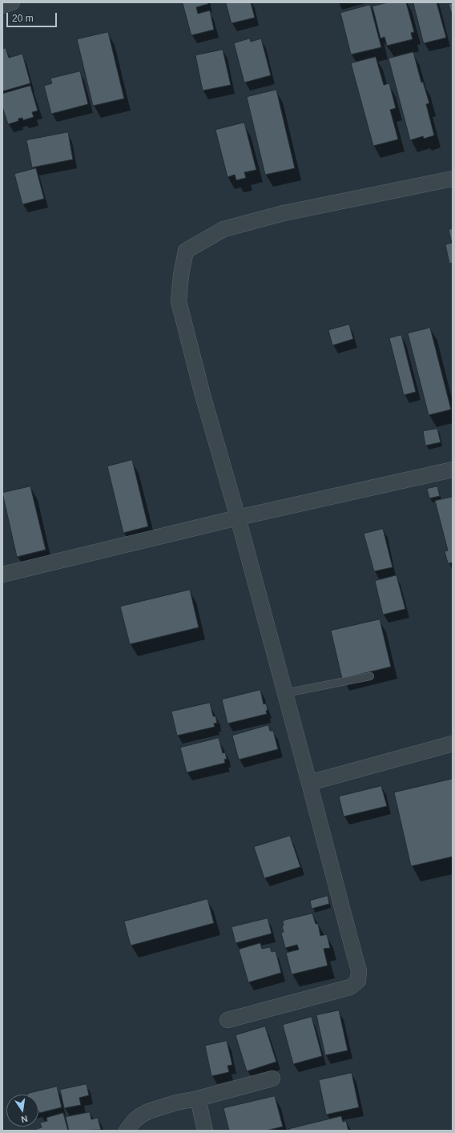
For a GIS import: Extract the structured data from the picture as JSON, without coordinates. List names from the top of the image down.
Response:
{
  "scale_bar": "20 m",
  "north": "bottom"
}
